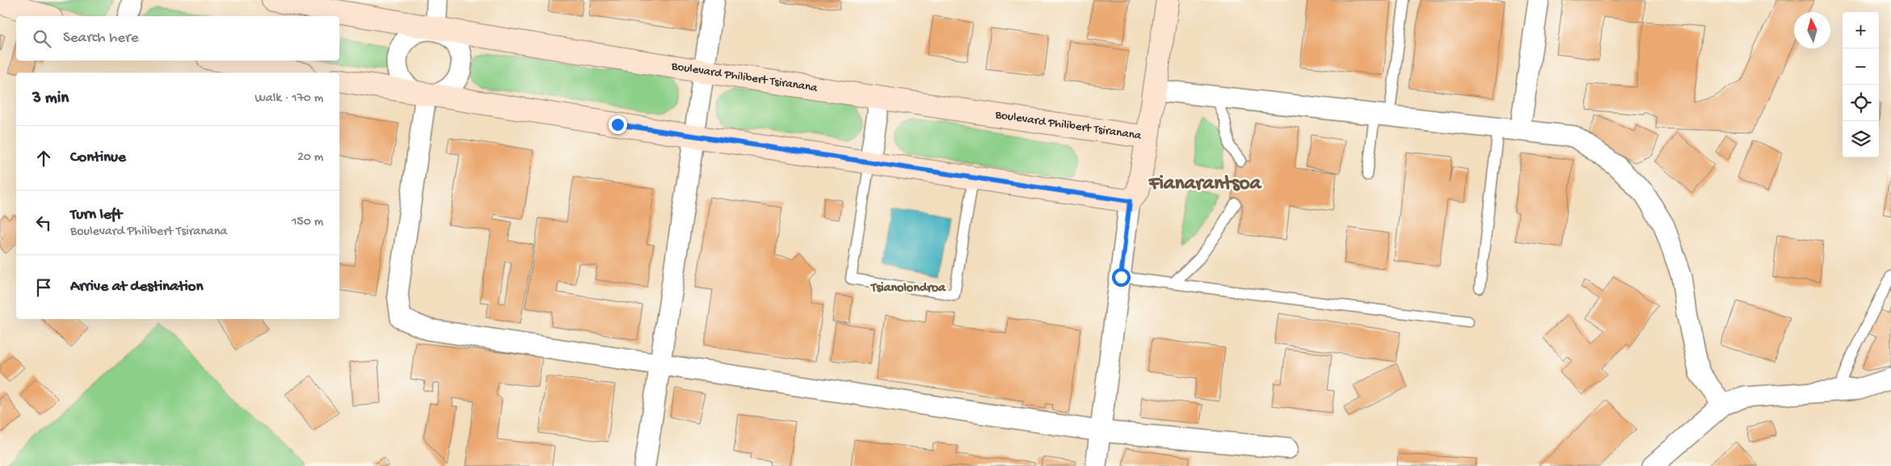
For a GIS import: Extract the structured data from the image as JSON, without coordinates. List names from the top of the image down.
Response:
{
  "streets": {
    "street": ["Boulevard Philibert Tsiranana"]
  },
  "districts": ["Fianarantsoa", "Tsianolondroa"],
  "north": "top",
  "page": {
    "map_buttons": ["+", "−"],
    "search": "Search here",
    "heading": ["3 min", "Walk · 170 m"],
    "list": [
      ["Continue", "20 m"],
      ["Turn left", "Boulevard Philibert Tsiranana", "150 m"],
      "Arrive at destination"
    ]
  }
}
